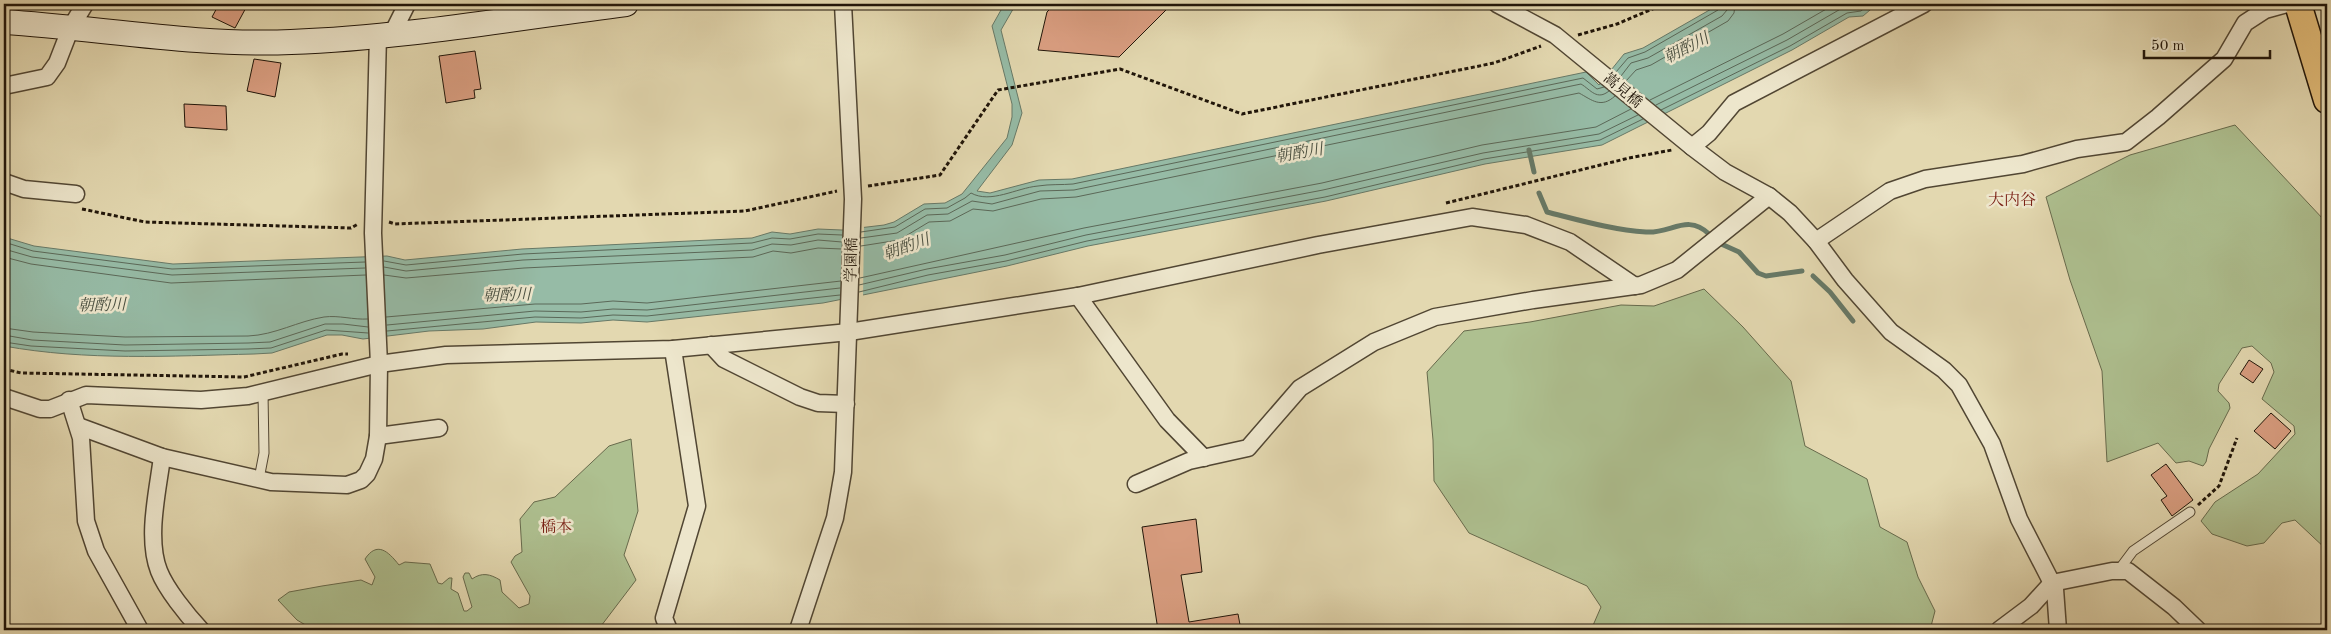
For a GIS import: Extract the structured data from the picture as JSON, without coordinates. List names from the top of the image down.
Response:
{
  "streets": {
    "street": ["嵩見橋", "学園橋"]
  },
  "districts": ["大内谷", "橋本"],
  "water": ["朝酌川"],
  "scale_bar": "50 m"
}
